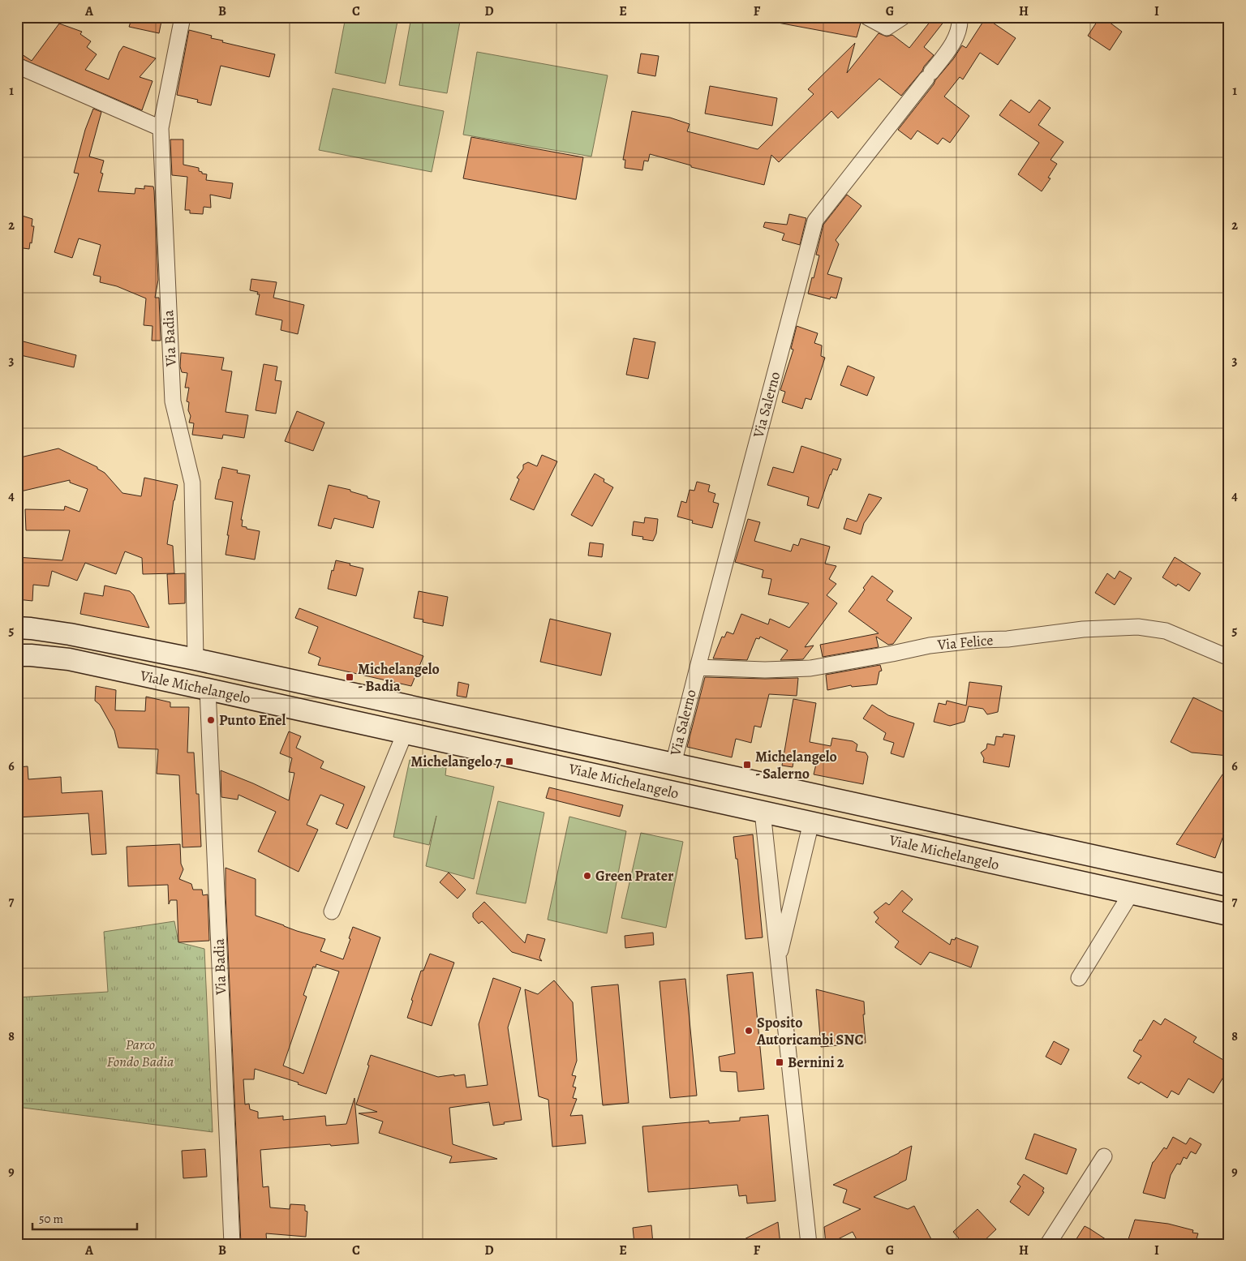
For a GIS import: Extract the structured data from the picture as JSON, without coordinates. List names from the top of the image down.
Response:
{
  "streets": {
    "street": [
      "Via Badia",
      "Via Salerno",
      "Via Felice",
      "Viale Michelangelo"
    ]
  },
  "crossings": [
    ["Via Badia", "Viale Michelangelo"],
    ["Via Salerno", "Via Felice"],
    ["Via Salerno", "Viale Michelangelo"]
  ],
  "parks": ["Parco Fondo Badia"],
  "places": {
    "transit": [
      "Michelangelo - Badia",
      "Michelangelo 7",
      "Michelangelo - Salerno",
      "Bernini 2"
    ],
    "other": ["Punto Enel", "Green Prater", "Sposito Autoricambi SNC"]
  },
  "scale_bar": "50 m",
  "grid": {
    "columns": [
      "A",
      "B",
      "C",
      "D",
      "E",
      "F",
      "G",
      "H",
      "I"
    ],
    "rows": [
      "1",
      "2",
      "3",
      "4",
      "5",
      "6",
      "7",
      "8",
      "9"
    ]
  }
}
